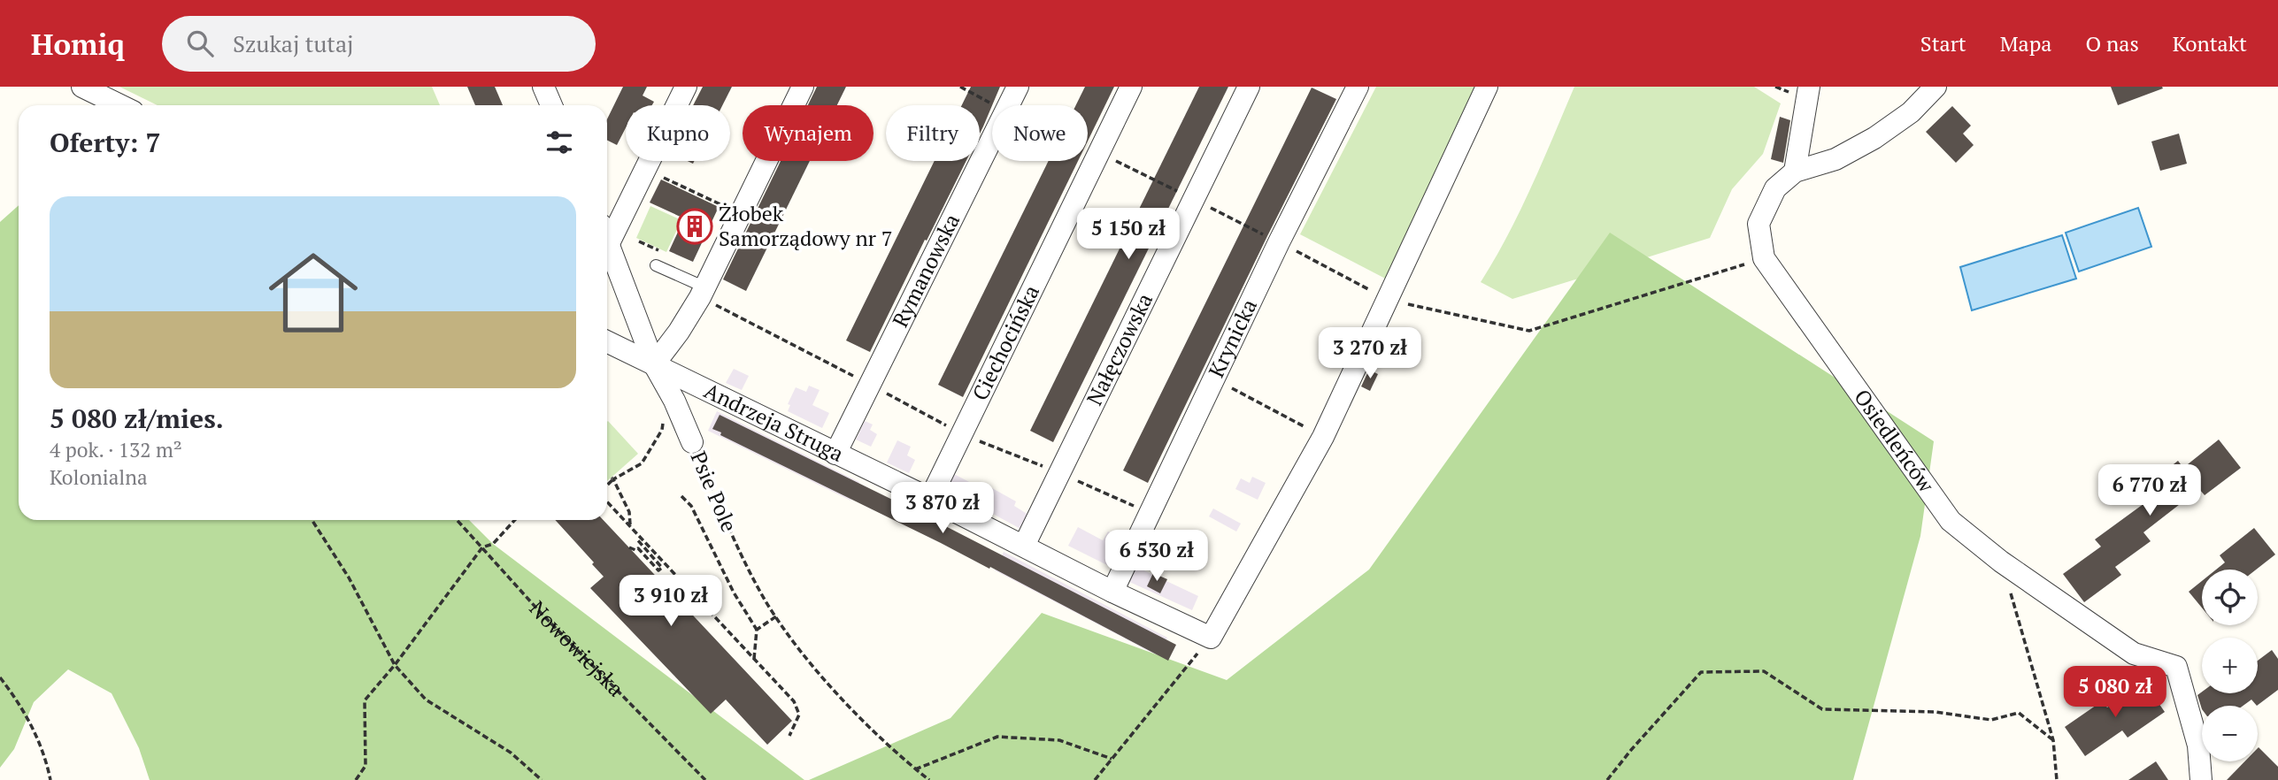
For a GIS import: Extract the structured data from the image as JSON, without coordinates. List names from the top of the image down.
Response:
{
  "streets": {
    "street": [
      "Rymanowska",
      "Krynicka",
      "Ciechocińska",
      "Nałęczowska",
      "Andrzeja Struga",
      "Osiedleńców",
      "Psie Pole"
    ],
    "path": ["Nowowiejska"]
  },
  "crossings": [
    ["Rymanowska", "Andrzeja Struga"],
    ["Krynicka", "Andrzeja Struga"],
    ["Ciechocińska", "Andrzeja Struga"],
    ["Nałęczowska", "Andrzeja Struga"],
    ["Andrzeja Struga", "Psie Pole"]
  ],
  "places": {
    "building": ["Żłobek Samorządowy nr 7"]
  },
  "page": {
    "header": "Homiq",
    "search": "Szukaj tutaj",
    "nav": [
      "Start",
      "Mapa",
      "O nas",
      "Kontakt"
    ],
    "chip": [
      "Kupno",
      "Wynajem",
      "Filtry",
      "Nowe"
    ],
    "heading": "Oferty: 7",
    "list": [
      {
        "name": "5 080 zł/mies.",
        "note": "4 pok. · 132 m² · Kolonialna"
      }
    ],
    "price": [
      "5 150 zł",
      "3 270 zł",
      "6 770 zł",
      "3 870 zł",
      "6 530 zł",
      "3 910 zł",
      "5 080 zł"
    ],
    "map_buttons": ["+", "−"]
  }
}
